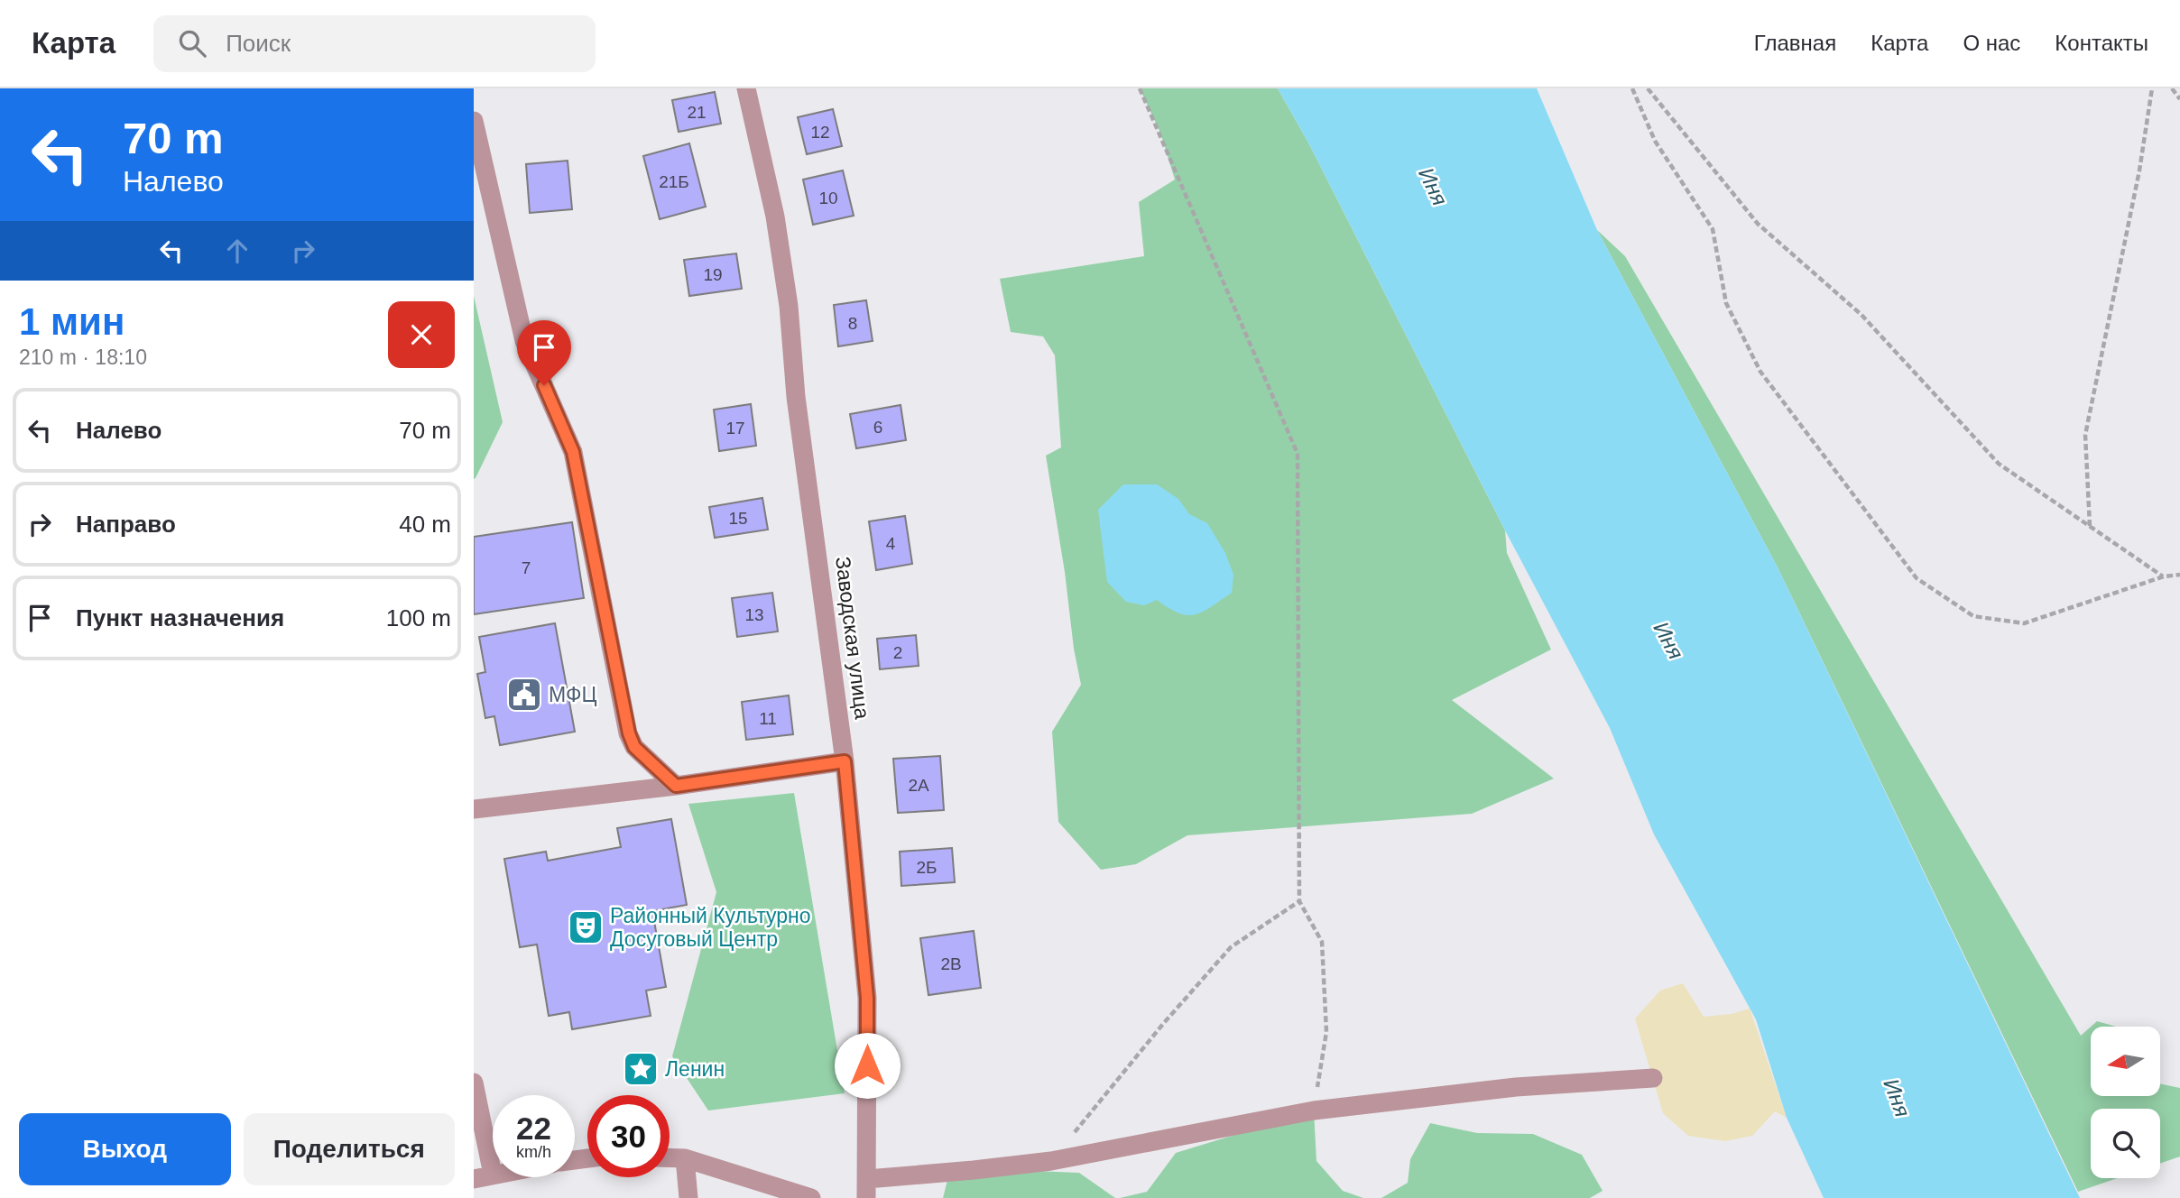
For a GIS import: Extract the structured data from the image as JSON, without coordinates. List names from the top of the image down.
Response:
{
  "streets": {
    "street": ["Заводская улица"]
  },
  "water": ["Иня"],
  "places": {
    "public building": ["МФЦ"],
    "theatre": ["Районный Культурно Досуговый Центр"],
    "place": ["Ленин"]
  },
  "house_numbers": [
    "21",
    "12",
    "21Б",
    "10",
    "19",
    "8",
    "6",
    "17",
    "15",
    "4",
    "7",
    "13",
    "2",
    "11",
    "2А",
    "2Б",
    "2В"
  ],
  "north": "left",
  "page": {
    "header": "Карта",
    "search": "Поиск",
    "nav": [
      "Главная",
      "Карта",
      "О нас",
      "Контакты"
    ],
    "turn": ["70 m", "Налево"],
    "heading": ["1 мин", "210 m · 18:10"],
    "list": [
      {
        "name": "Налево",
        "value": "70 m"
      },
      {
        "name": "Направо",
        "value": "40 m"
      },
      {
        "name": "Пункт назначения",
        "value": "100 m"
      }
    ],
    "speed": "22 km/h",
    "limit": "30",
    "buttons": ["Выход", "Поделиться"]
  }
}
